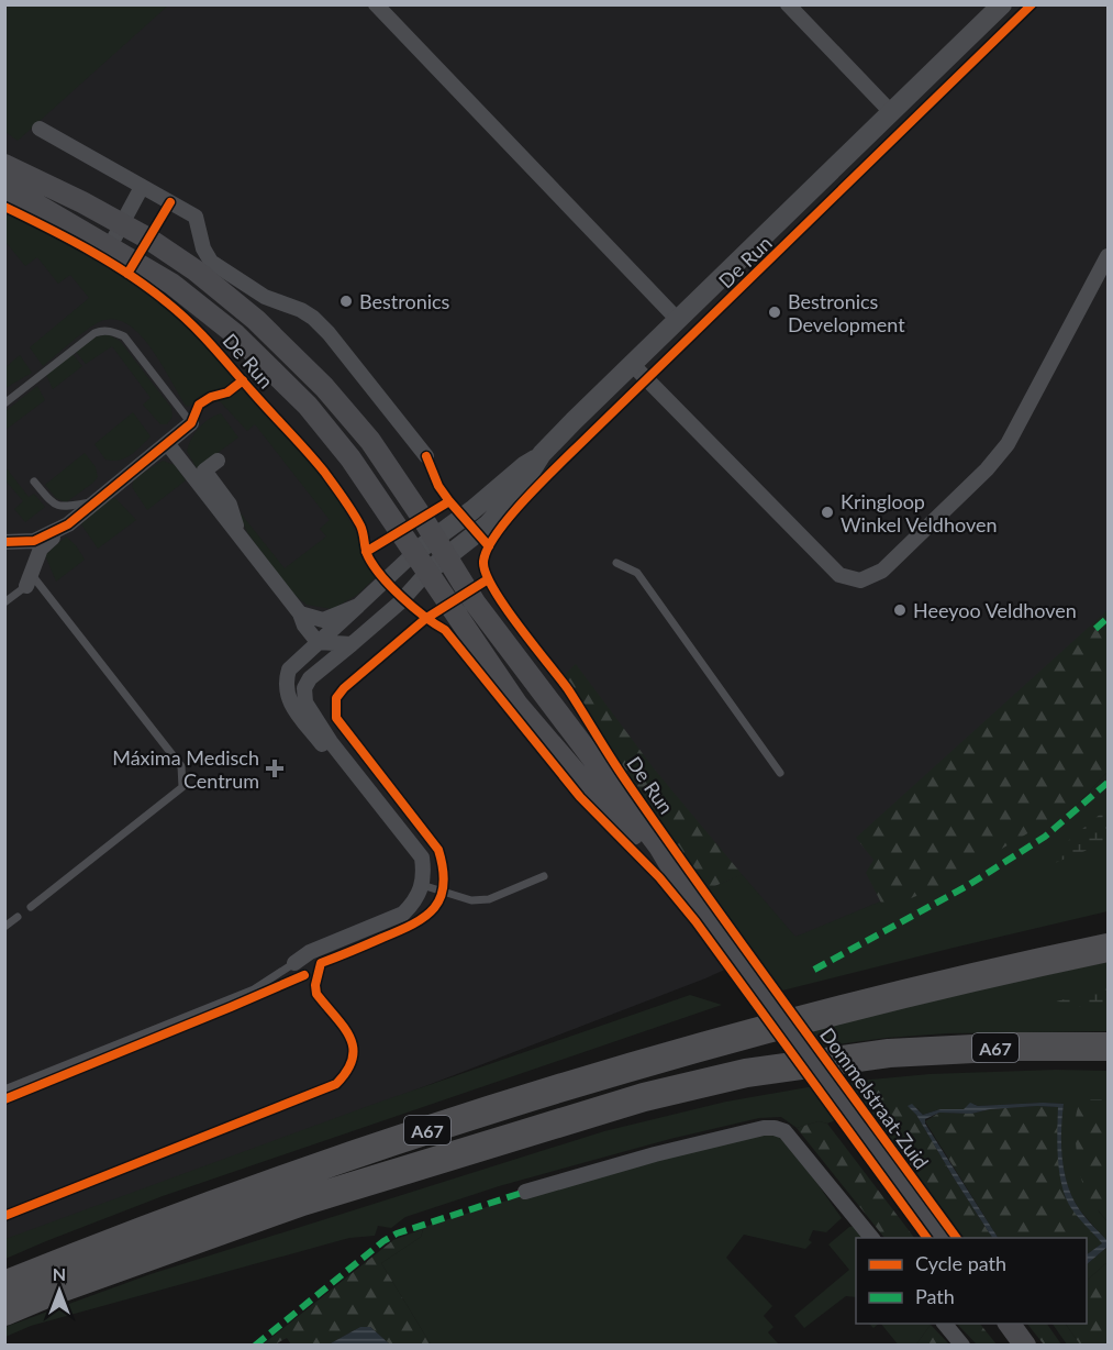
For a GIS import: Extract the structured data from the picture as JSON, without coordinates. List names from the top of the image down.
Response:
{
  "streets": {
    "highway": ["A67"],
    "main road": ["De Run", "Dommelstraat-Zuid"]
  },
  "crossings": [
    ["De Run", "Dommelstraat-Zuid"]
  ],
  "places": {
    "other": [
      "Bestronics",
      "Bestronics Development",
      "Kringloop Winkel Veldhoven",
      "Heeyoo Veldhoven"
    ],
    "health": ["Máxima Medisch Centrum"]
  },
  "legend": ["Cycle path", "Path"],
  "north": "top"
}
